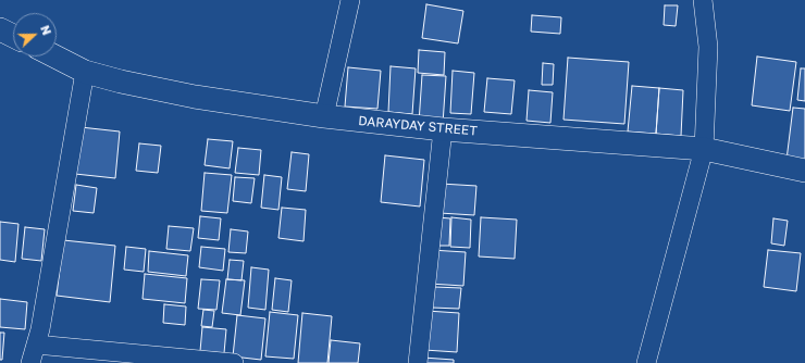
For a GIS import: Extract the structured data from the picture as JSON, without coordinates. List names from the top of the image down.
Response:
{
  "streets": {
    "street": ["DARAYDAY STREET"]
  },
  "north": "right"
}
